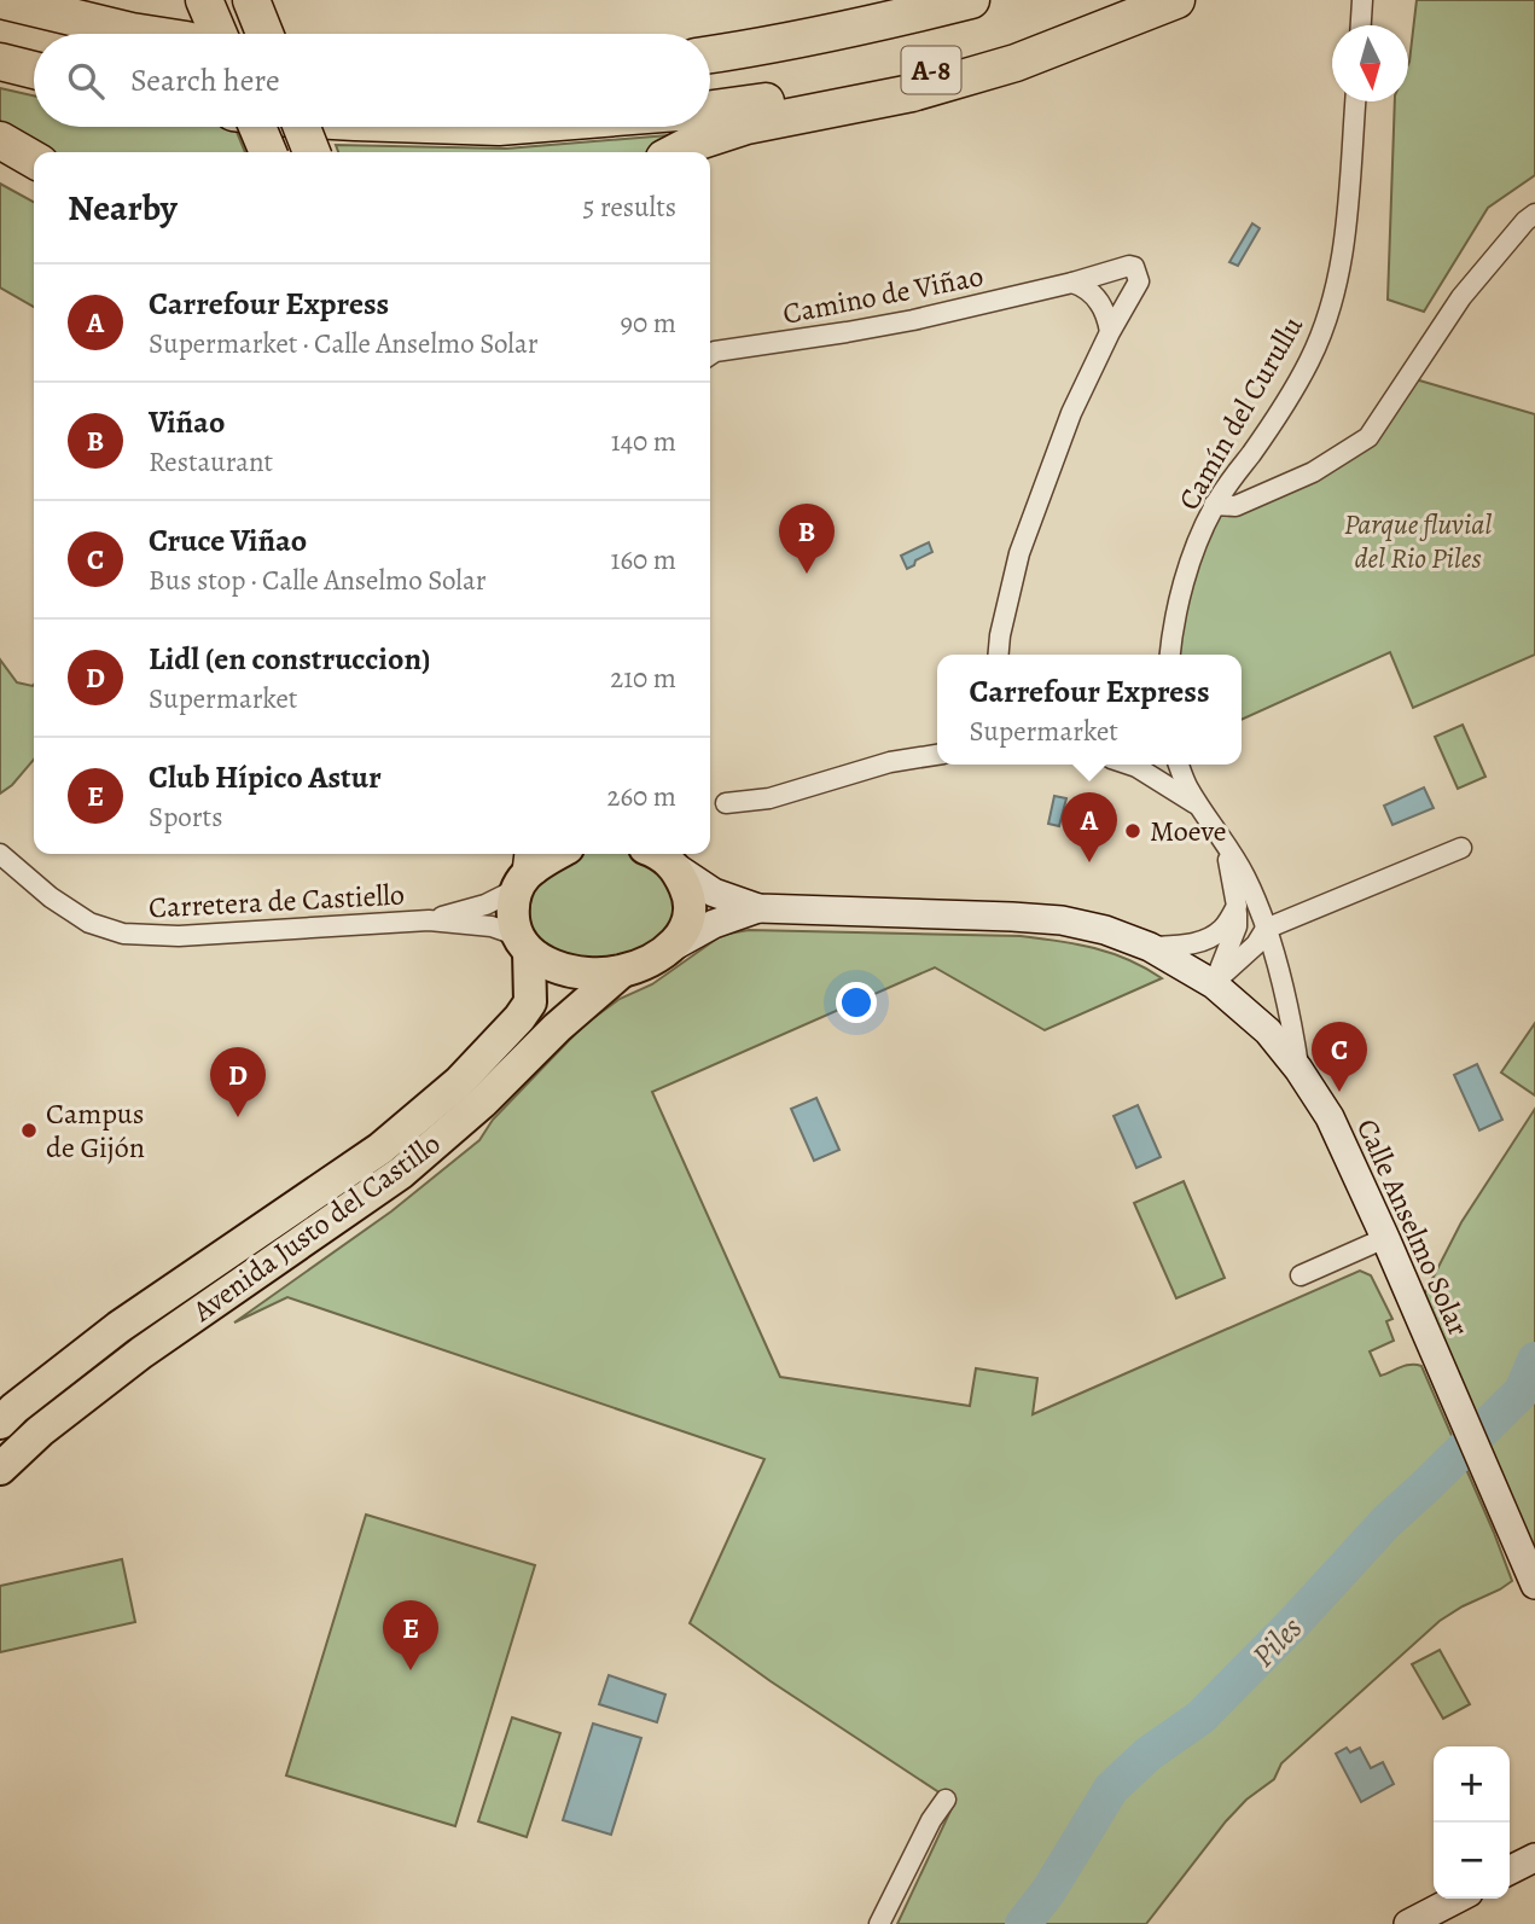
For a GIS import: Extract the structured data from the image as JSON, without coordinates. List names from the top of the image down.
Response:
{
  "streets": {
    "highway": ["A-8"],
    "main road": ["Avenida Justo del Castillo", "Calle Anselmo Solar"],
    "street": ["Camino de Viñao", "Camín del Curullu", "Carretera de Castiello"]
  },
  "crossings": [
    ["Carretera de Castiello", "Avenida Justo del Castillo"]
  ],
  "water": ["Piles"],
  "parks": ["Parque fluvial del Rio Piles"],
  "places": ["Moeve", "Campus de Gijón"],
  "north": "bottom",
  "page": {
    "search": "Search here",
    "heading": ["Nearby", "5 results"],
    "list": [
      {
        "mark": "A",
        "name": "Carrefour Express",
        "note": "Supermarket · Calle Anselmo Solar",
        "value": "90 m"
      },
      {
        "mark": "B",
        "name": "Viñao",
        "note": "Restaurant",
        "value": "140 m"
      },
      {
        "mark": "C",
        "name": "Cruce Viñao",
        "note": "Bus stop · Calle Anselmo Solar",
        "value": "160 m"
      },
      {
        "mark": "D",
        "name": "Lidl (en construccion)",
        "note": "Supermarket",
        "value": "210 m"
      },
      {
        "mark": "E",
        "name": "Club Hípico Astur",
        "note": "Sports",
        "value": "260 m"
      }
    ],
    "pins": [
      "B",
      "A",
      "C",
      "D",
      "E"
    ],
    "popup": ["Carrefour Express", "Supermarket"],
    "map_buttons": ["+", "−"]
  }
}
